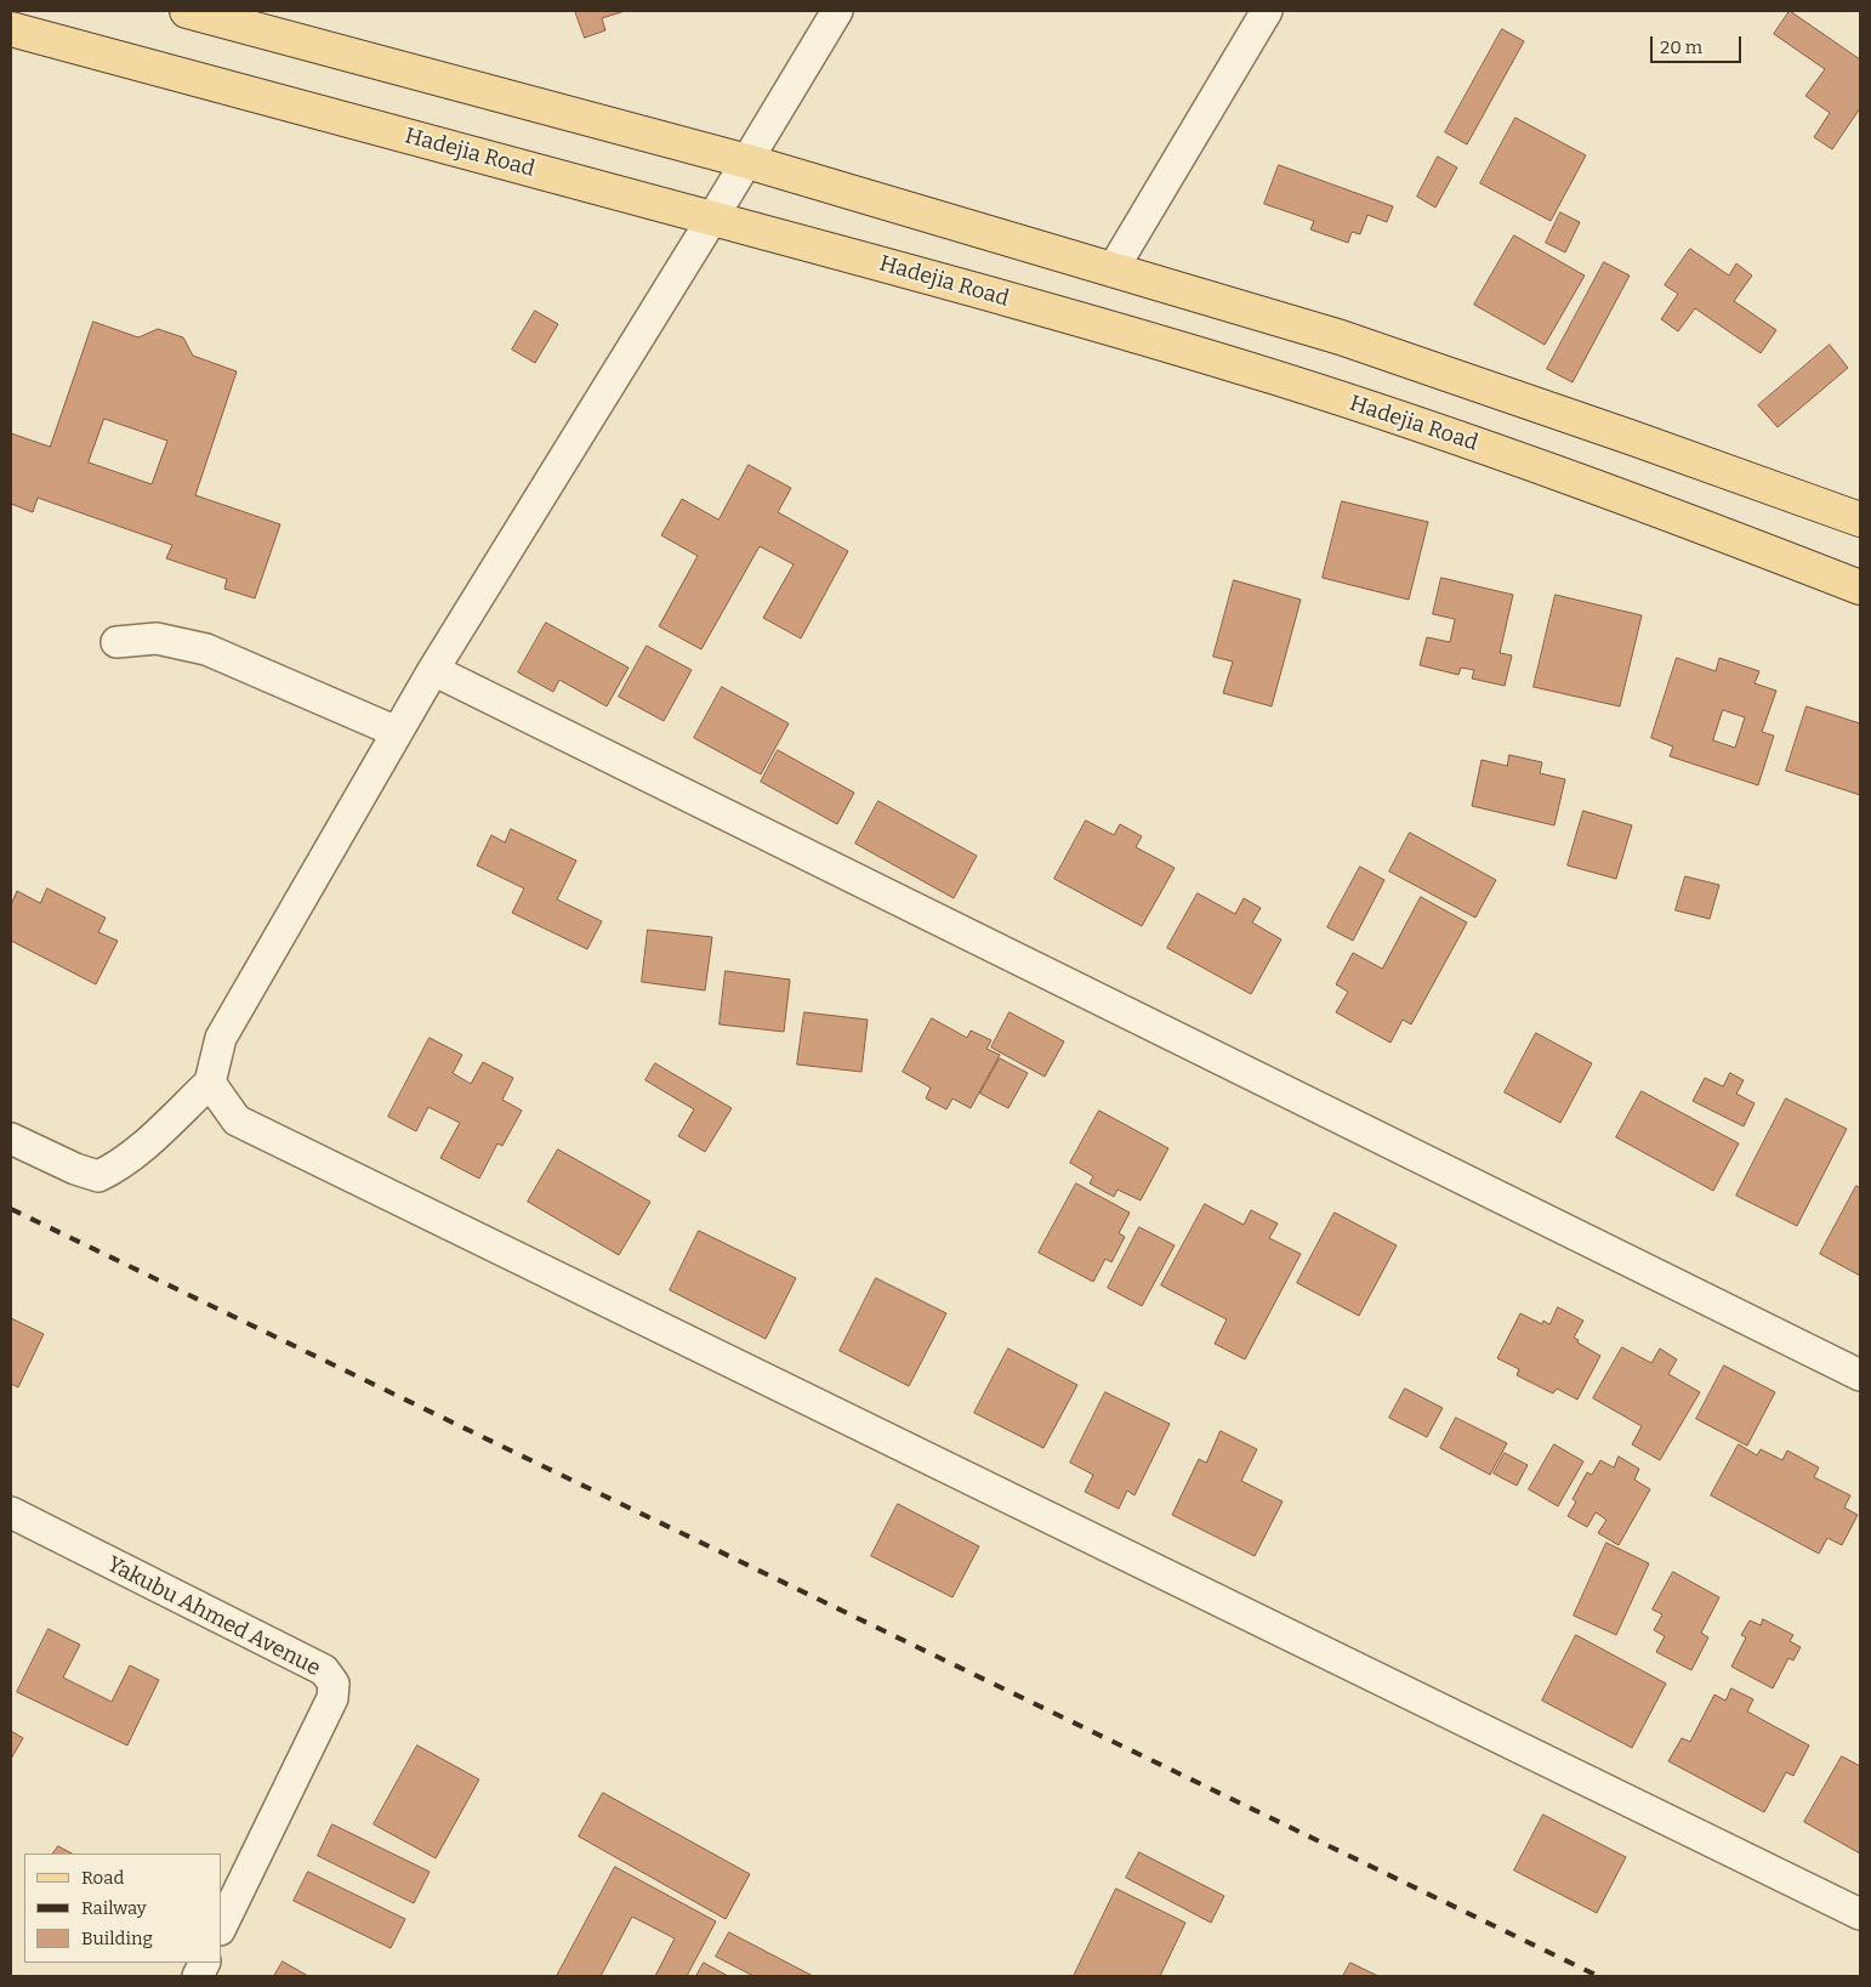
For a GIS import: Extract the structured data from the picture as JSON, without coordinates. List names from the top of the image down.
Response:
{
  "streets": {
    "main road": ["Hadejia Road"],
    "street": ["Yakubu Ahmed Avenue"]
  },
  "legend": ["Road", "Railway", "Building"],
  "scale_bar": "20 m"
}
